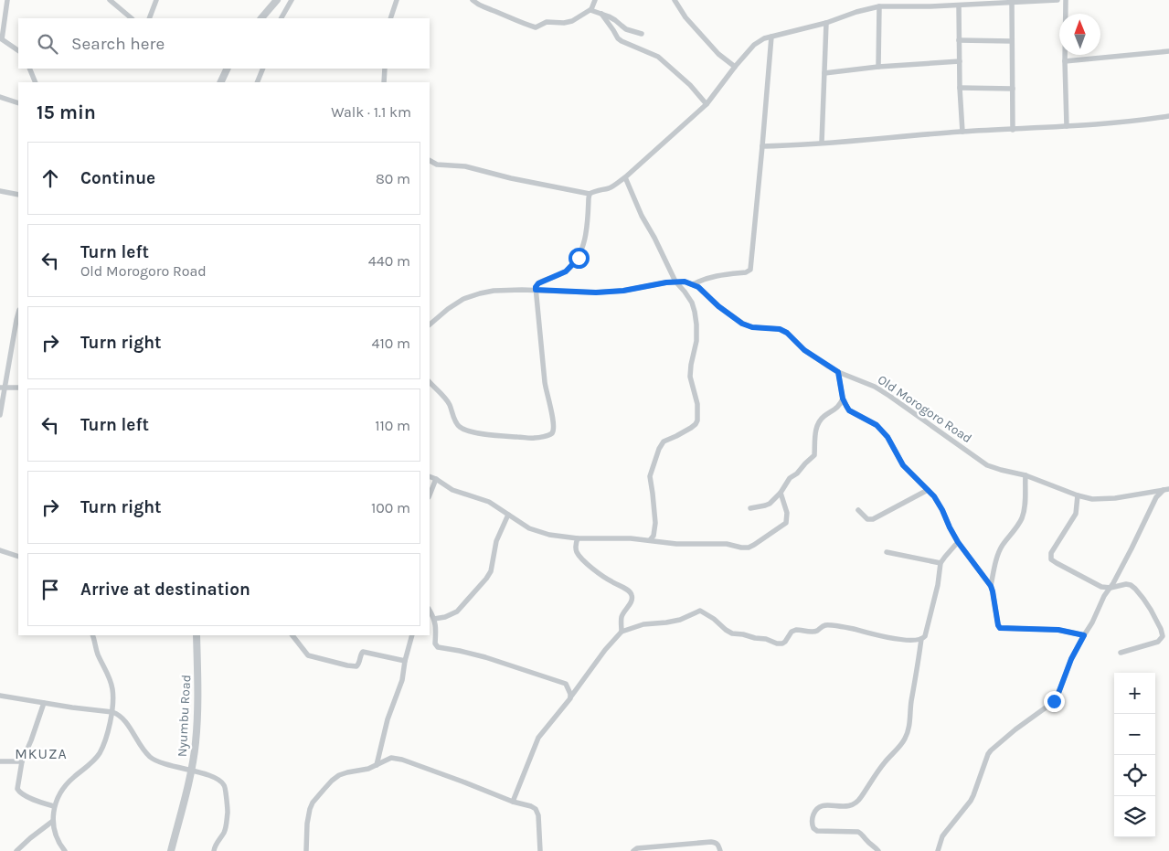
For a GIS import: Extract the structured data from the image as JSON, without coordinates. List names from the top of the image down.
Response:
{
  "streets": {
    "street": ["Old Morogoro Road", "Nyumbu Road"]
  },
  "districts": ["MKUZA"],
  "north": "top",
  "page": {
    "search": "Search here",
    "heading": ["15 min", "Walk · 1.1 km"],
    "list": [
      ["Continue", "80 m"],
      ["Turn left", "Old Morogoro Road", "440 m"],
      ["Turn right", "410 m"],
      ["Turn left", "110 m"],
      ["Turn right", "100 m"],
      "Arrive at destination"
    ],
    "map_buttons": ["+", "−"]
  }
}
